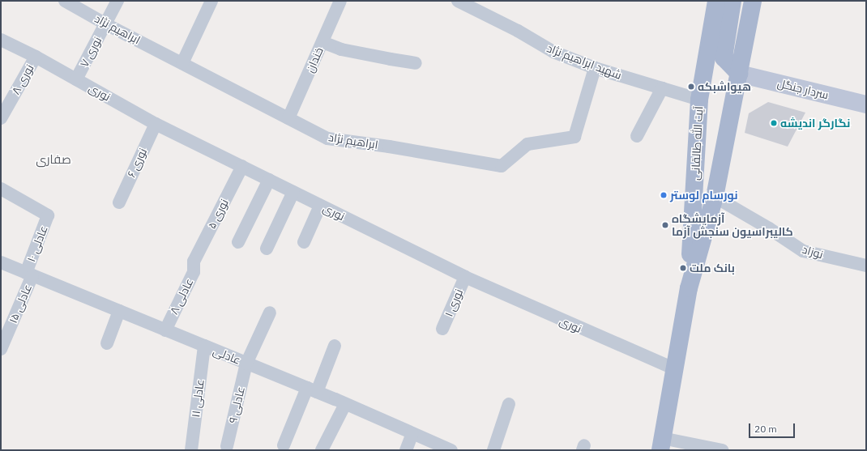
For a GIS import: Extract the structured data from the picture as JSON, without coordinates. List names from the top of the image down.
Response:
{
  "streets": {
    "main road": ["سردار جنگل", "آیت الله طالقانی"],
    "street": [
      "ابراهیم نژاد",
      "نوری ۷",
      "خندان",
      "شهید ابراهیم نژاد",
      "نوری ۸",
      "نوری",
      "نوری ۶",
      "نوری ۵",
      "عادلی ۱۰",
      "نوزاد",
      "عادلی ۸",
      "نوری ۱",
      "عادلی ۱۵",
      "عادلی",
      "عادلی ۱۱",
      "عادلی ۹"
    ]
  },
  "crossings": [
    ["ابراهیم نژاد", "نوری ۷"],
    ["ابراهیم نژاد", "خندان"],
    ["ابراهیم نژاد", "شهید ابراهیم نژاد"],
    ["نوری ۷", "نوری"],
    ["شهید ابراهیم نژاد", "آیت الله طالقانی"],
    ["نوری ۸", "نوری"],
    ["سردار جنگل", "آیت الله طالقانی"],
    ["نوری", "آیت الله طالقانی"],
    ["نوری", "نوری ۶"],
    ["نوری", "نوری ۵"],
    ["نوری", "نوری ۱"],
    ["آیت الله طالقانی", "نوزاد"],
    ["نوری ۵", "عادلی ۸"],
    ["عادلی ۱۰", "عادلی ۱۵"],
    ["عادلی ۱۰", "عادلی"],
    ["عادلی ۸", "عادلی"],
    ["عادلی ۱۵", "عادلی"],
    ["عادلی", "عادلی ۱۱"],
    ["عادلی", "عادلی ۹"]
  ],
  "districts": ["صفاری"],
  "places": [
    "هیواشبکه",
    "نگارگر اندیشه",
    "نورسام لوستر",
    "آزمایشگاه کالیبراسیون سنجش آزما",
    "بانک ملت"
  ],
  "scale_bar": "20 m"
}
